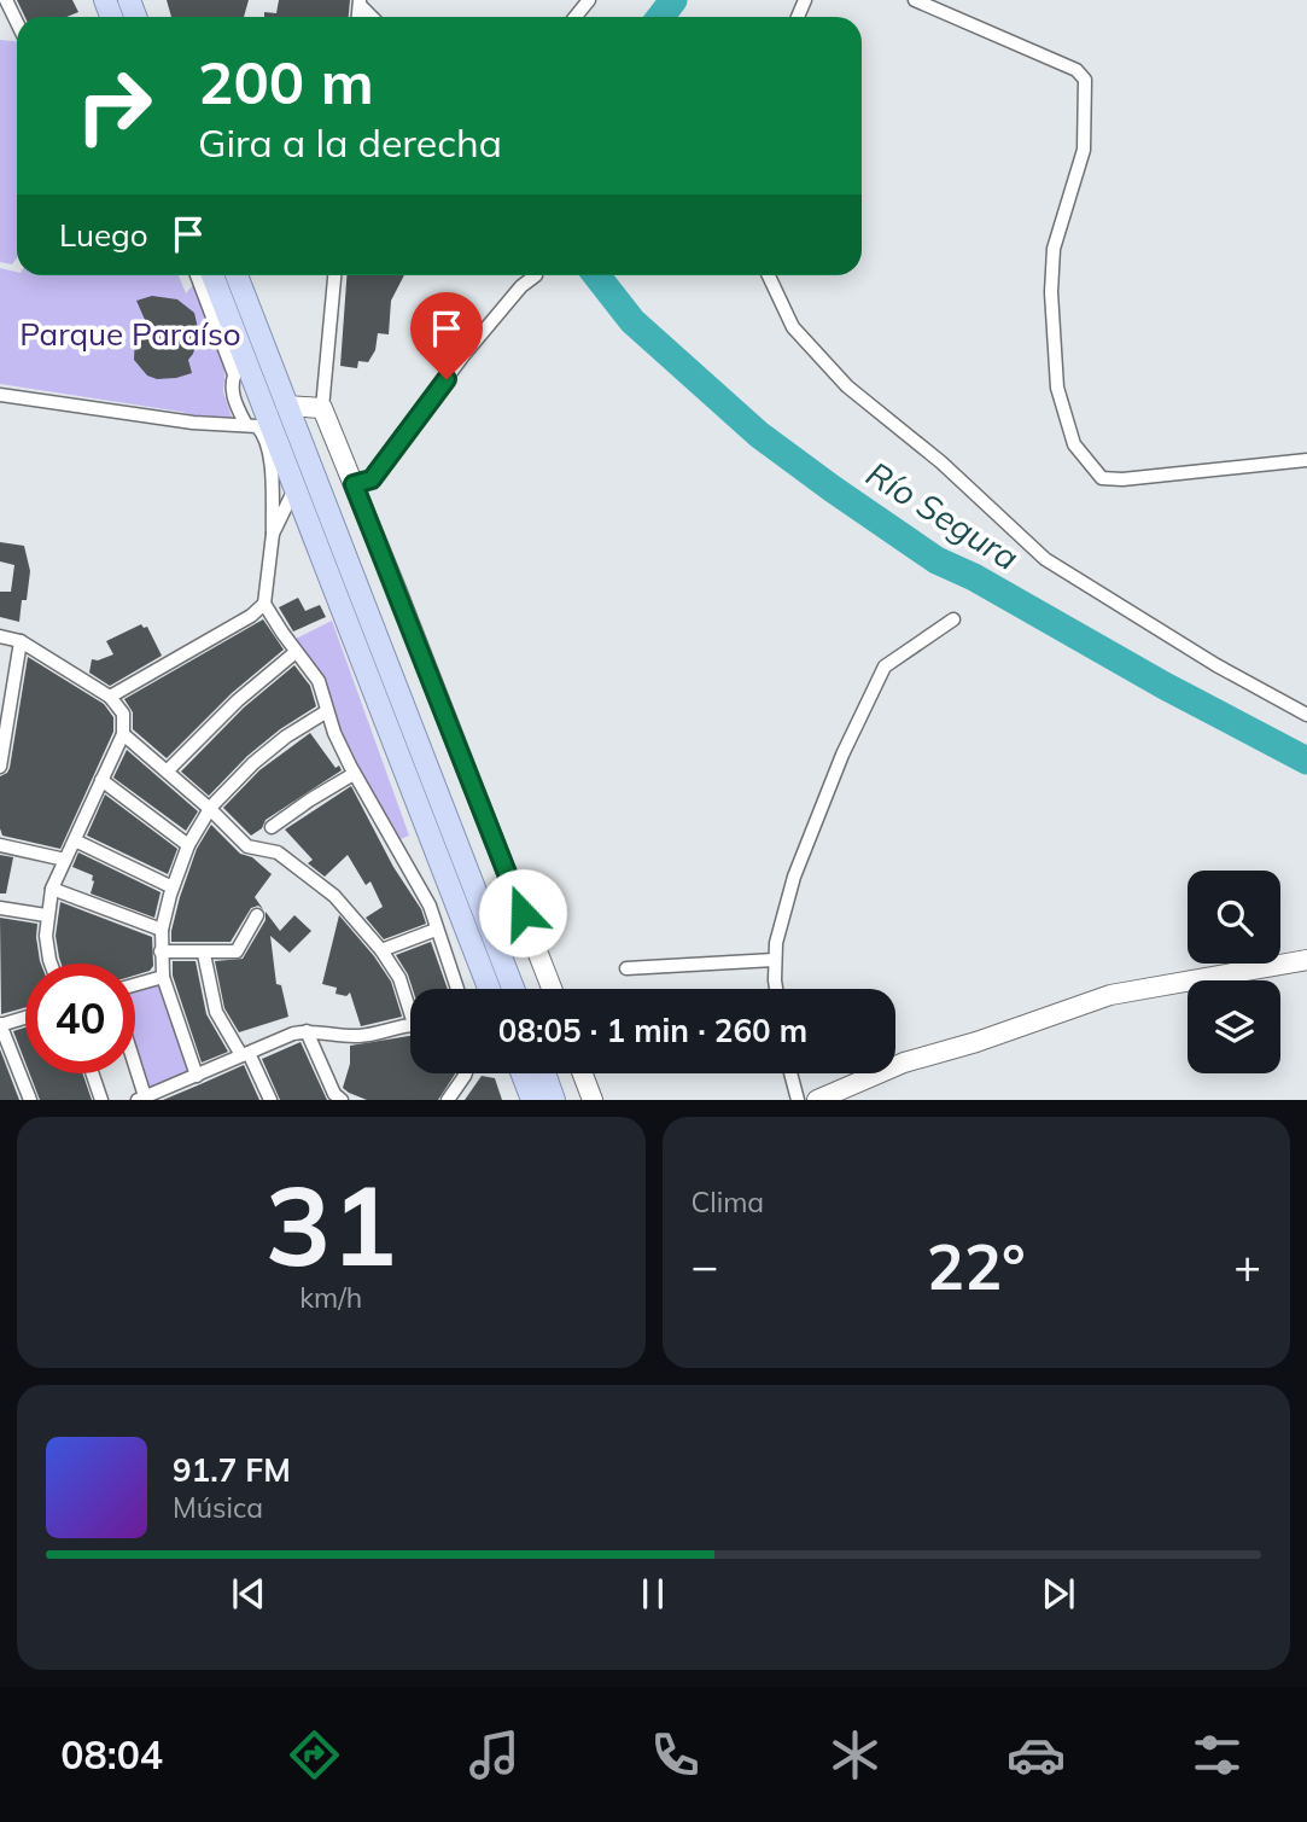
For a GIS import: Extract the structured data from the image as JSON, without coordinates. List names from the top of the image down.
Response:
{
  "water": ["Río Segura"],
  "parks": ["Parque Paraíso"],
  "page": {
    "turn": ["200 m", "Gira a la derecha"],
    "then": "Luego",
    "limit": "40",
    "trip": "08:05 · 1 min · 260 m",
    "tile": [
      ["31", "km/h"],
      "Clima"
    ],
    "heat": ["−", "22°", "+"],
    "song": ["91.7 FM", "Música"],
    "tabs": "08:04"
  }
}
